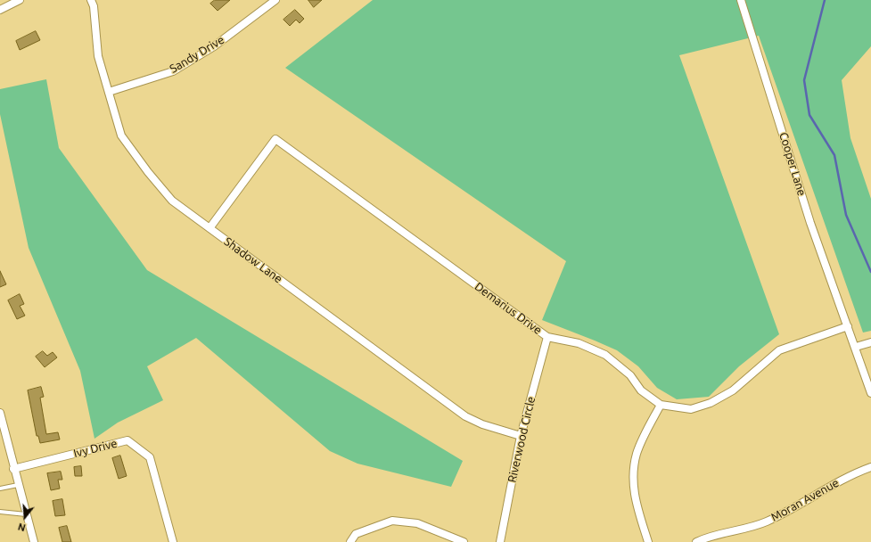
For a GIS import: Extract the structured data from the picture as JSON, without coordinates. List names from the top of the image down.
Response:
{
  "streets": {
    "street": [
      "Sandy Drive",
      "Cooper Lane",
      "Shadow Lane",
      "Demarius Drive",
      "Riverwood Circle",
      "Ivy Drive",
      "Moran Avenue"
    ]
  },
  "crossings": [
    ["Sandy Drive", "Shadow Lane"],
    ["Cooper Lane", "Demarius Drive"],
    ["Shadow Lane", "Demarius Drive"],
    ["Shadow Lane", "Riverwood Circle"],
    ["Demarius Drive", "Riverwood Circle"]
  ],
  "north": "bottom"
}
